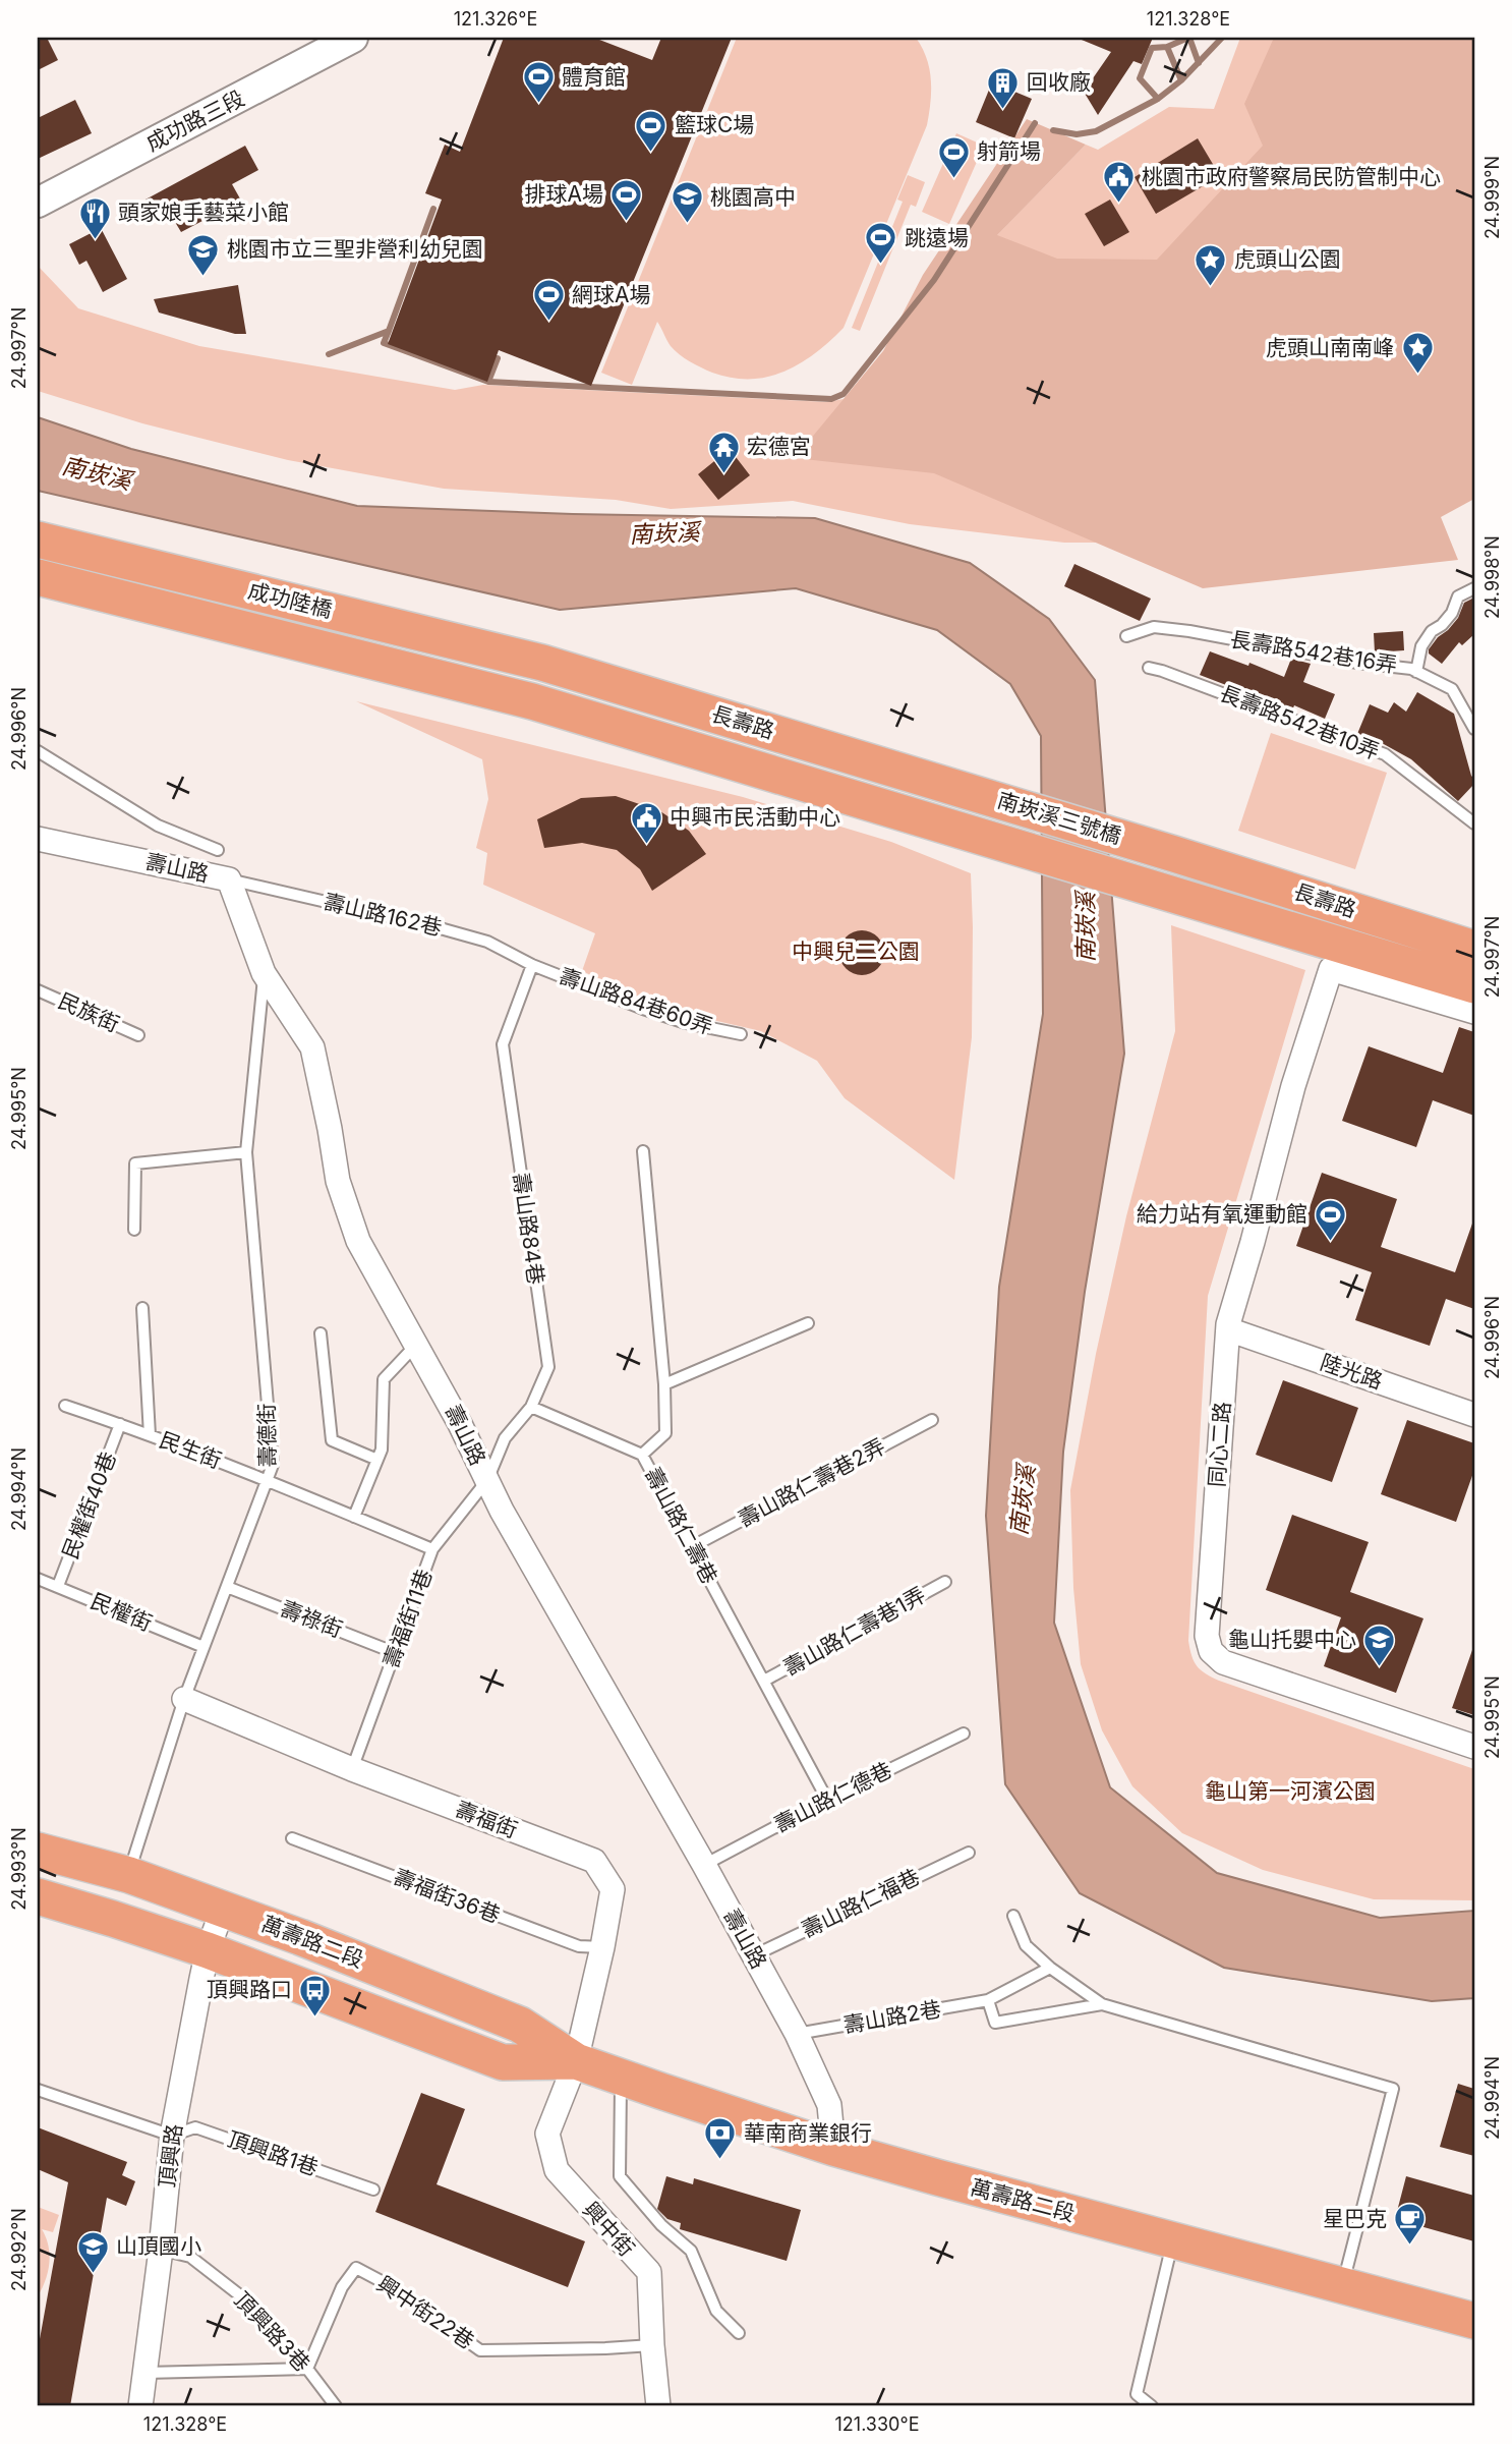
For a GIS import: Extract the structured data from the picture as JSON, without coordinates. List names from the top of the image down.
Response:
{
  "streets": {
    "main road": [
      "成功陸橋",
      "長壽路",
      "南崁溪三號橋",
      "萬壽路二段"
    ],
    "street": [
      "成功路三段",
      "壽山路",
      "陸光路",
      "同心二路",
      "壽福街",
      "頂興路",
      "興中街"
    ],
    "lane": [
      "長壽路542巷16弄",
      "長壽路542巷10弄",
      "壽山路162巷",
      "壽山路84巷60弄",
      "民族街",
      "壽山路84巷",
      "壽德街",
      "民生街",
      "壽山路仁壽巷2弄",
      "民權街40巷",
      "壽山路仁壽巷",
      "民權街",
      "壽福街11巷",
      "壽祿街",
      "壽山路仁壽巷1弄",
      "壽山路仁德巷",
      "壽福街36巷",
      "壽山路仁福巷",
      "壽山路2巷",
      "頂興路1巷",
      "興中街22巷",
      "頂興路3巷"
    ]
  },
  "crossings": [
    ["成功陸橋", "長壽路"],
    ["長壽路", "南崁溪三號橋"],
    ["壽山路", "壽山路162巷"],
    ["壽山路", "壽山路84巷"],
    ["壽山路", "壽德街"],
    ["壽山路", "壽福街11巷"],
    ["壽山路", "壽山路仁德巷"],
    ["壽山路", "壽山路仁福巷"],
    ["壽山路", "萬壽路二段"],
    ["壽山路", "壽山路2巷"],
    ["壽山路162巷", "壽山路84巷60弄"],
    ["壽山路162巷", "壽山路84巷"],
    ["壽山路84巷60弄", "壽山路84巷"],
    ["壽山路84巷", "壽福街11巷"],
    ["陸光路", "同心二路"],
    ["壽德街", "民生街"],
    ["壽德街", "民權街"],
    ["壽德街", "壽祿街"],
    ["壽德街", "壽福街"],
    ["壽德街", "萬壽路二段"],
    ["民生街", "民權街40巷"],
    ["民生街", "壽福街11巷"],
    ["壽山路仁壽巷2弄", "壽山路仁壽巷"],
    ["民權街40巷", "民權街"],
    ["壽山路仁壽巷", "壽山路仁壽巷1弄"],
    ["壽山路仁壽巷", "壽山路仁德巷"],
    ["壽福街11巷", "壽祿街"],
    ["壽福街11巷", "壽福街"],
    ["壽福街", "壽福街36巷"],
    ["壽福街", "萬壽路二段"],
    ["壽福街", "興中街"],
    ["萬壽路二段", "頂興路"],
    ["萬壽路二段", "興中街"],
    ["頂興路1巷", "頂興路"],
    ["頂興路", "頂興路3巷"],
    ["興中街", "興中街22巷"],
    ["興中街22巷", "頂興路3巷"]
  ],
  "water": ["南崁溪"],
  "parks": ["中興兒二公園", "龜山第一河濱公園"],
  "places": {
    "sports": [
      "體育館",
      "籃球C場",
      "射箭場",
      "排球A場",
      "跳遠場",
      "網球A場",
      "給力站有氧運動館"
    ],
    "building": ["回收廠"],
    "public building": ["桃園市政府警察局民防管制中心", "中興市民活動中心"],
    "school or university": [
      "桃園高中",
      "桃園市立三聖非營利幼兒園",
      "龜山托嬰中心",
      "山頂國小"
    ],
    "restaurant": ["頭家娘手藝菜小館"],
    "place": ["虎頭山公園", "虎頭山南南峰"],
    "temple": ["宏德宮"],
    "bus stop": ["頂興路口"],
    "bank": ["華南商業銀行"],
    "cafe": ["星巴克"]
  },
  "coordinates": [
    "121.326°E",
    "121.328°E",
    "24.999°N",
    "24.997°N",
    "24.998°N",
    "24.996°N",
    "24.995°N",
    "24.994°N",
    "24.993°N",
    "24.992°N",
    "121.330°E"
  ]
}
